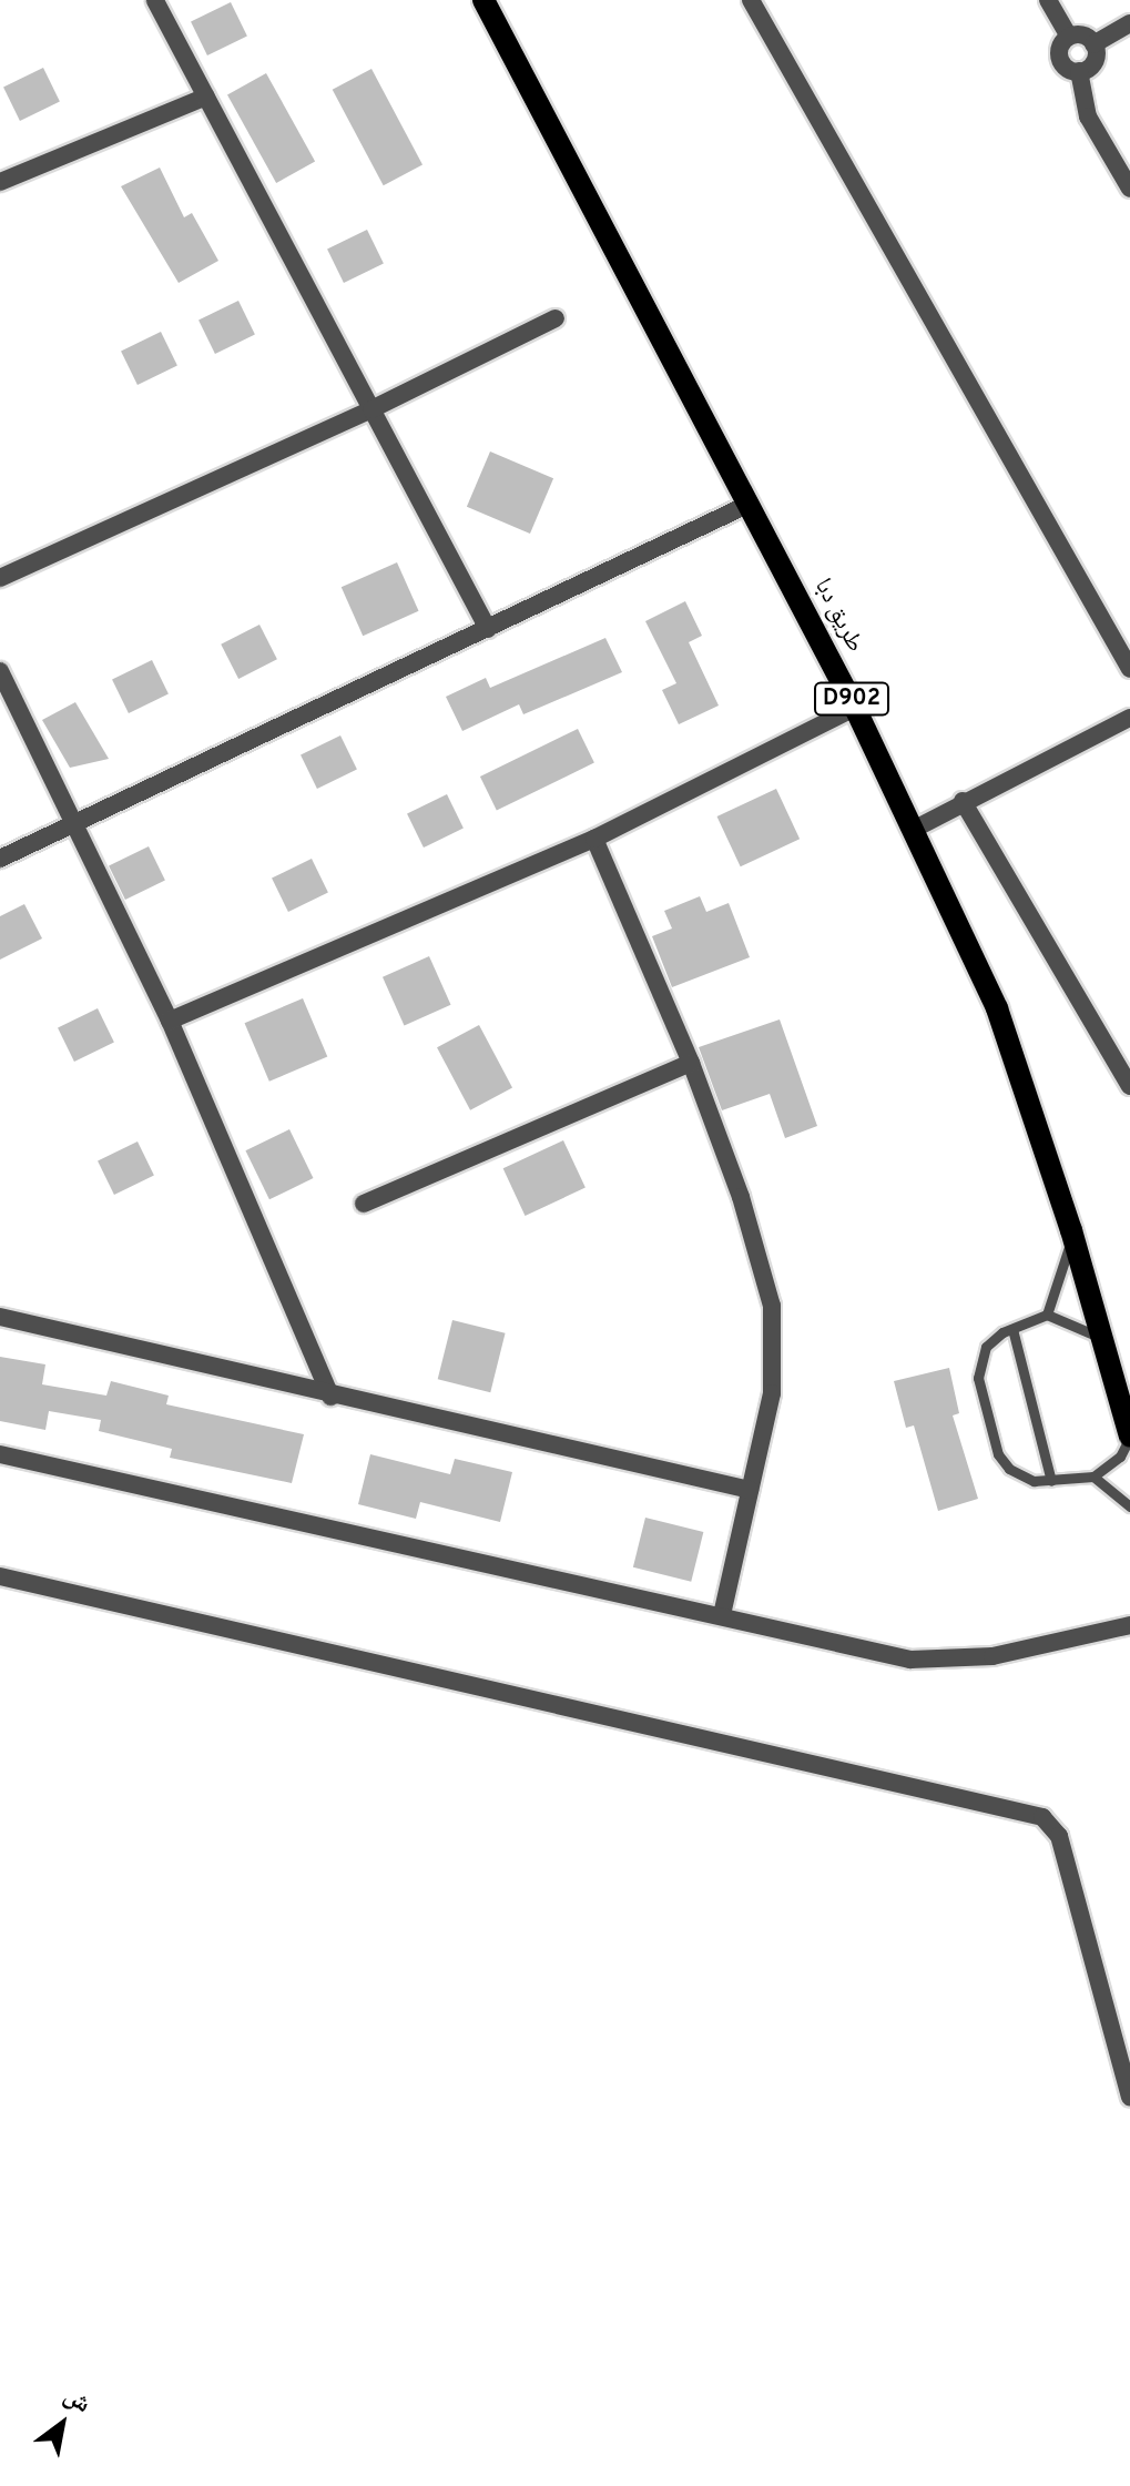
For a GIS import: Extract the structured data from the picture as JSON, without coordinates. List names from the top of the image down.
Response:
{
  "streets": {
    "main road": ["طريق دبا", "D902"]
  },
  "north": "top right"
}
